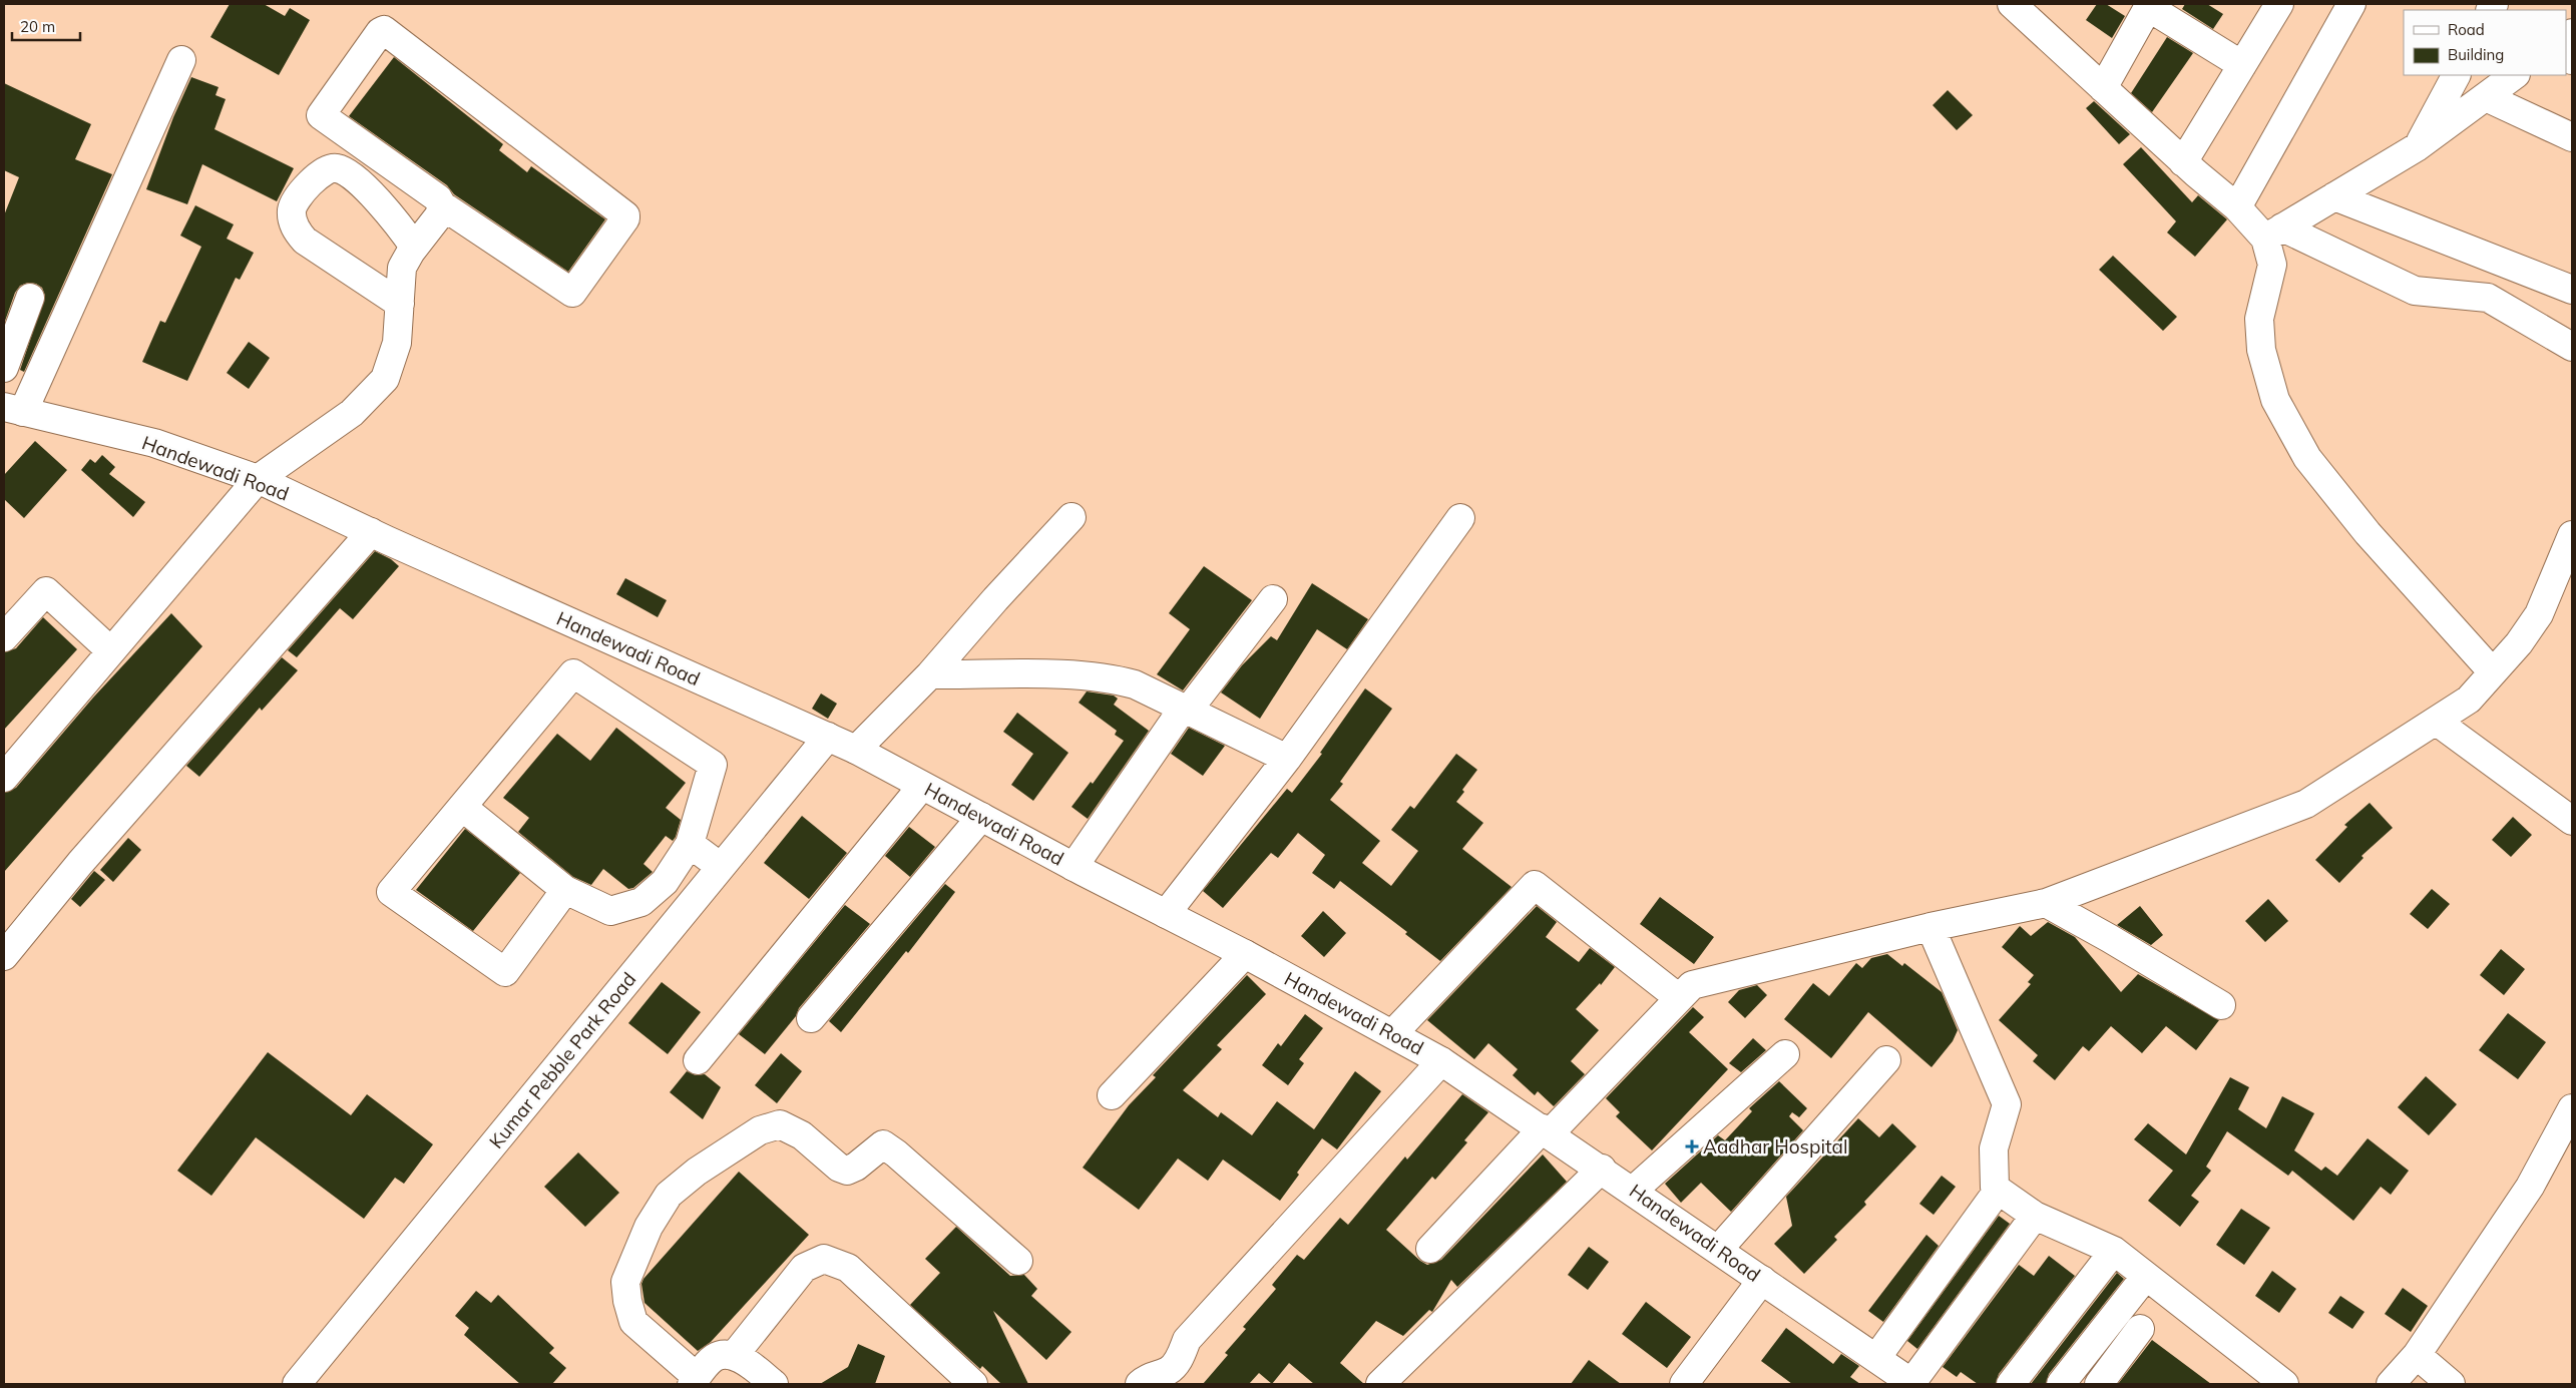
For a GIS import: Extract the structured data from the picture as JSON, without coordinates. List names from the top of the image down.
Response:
{
  "streets": {
    "street": ["Handewadi Road", "Kumar Pebble Park Road"]
  },
  "crossings": [
    ["Handewadi Road", "Kumar Pebble Park Road"]
  ],
  "places": {
    "health": ["Aadhar Hospital"]
  },
  "legend": ["Road", "Building"],
  "scale_bar": "20 m"
}
